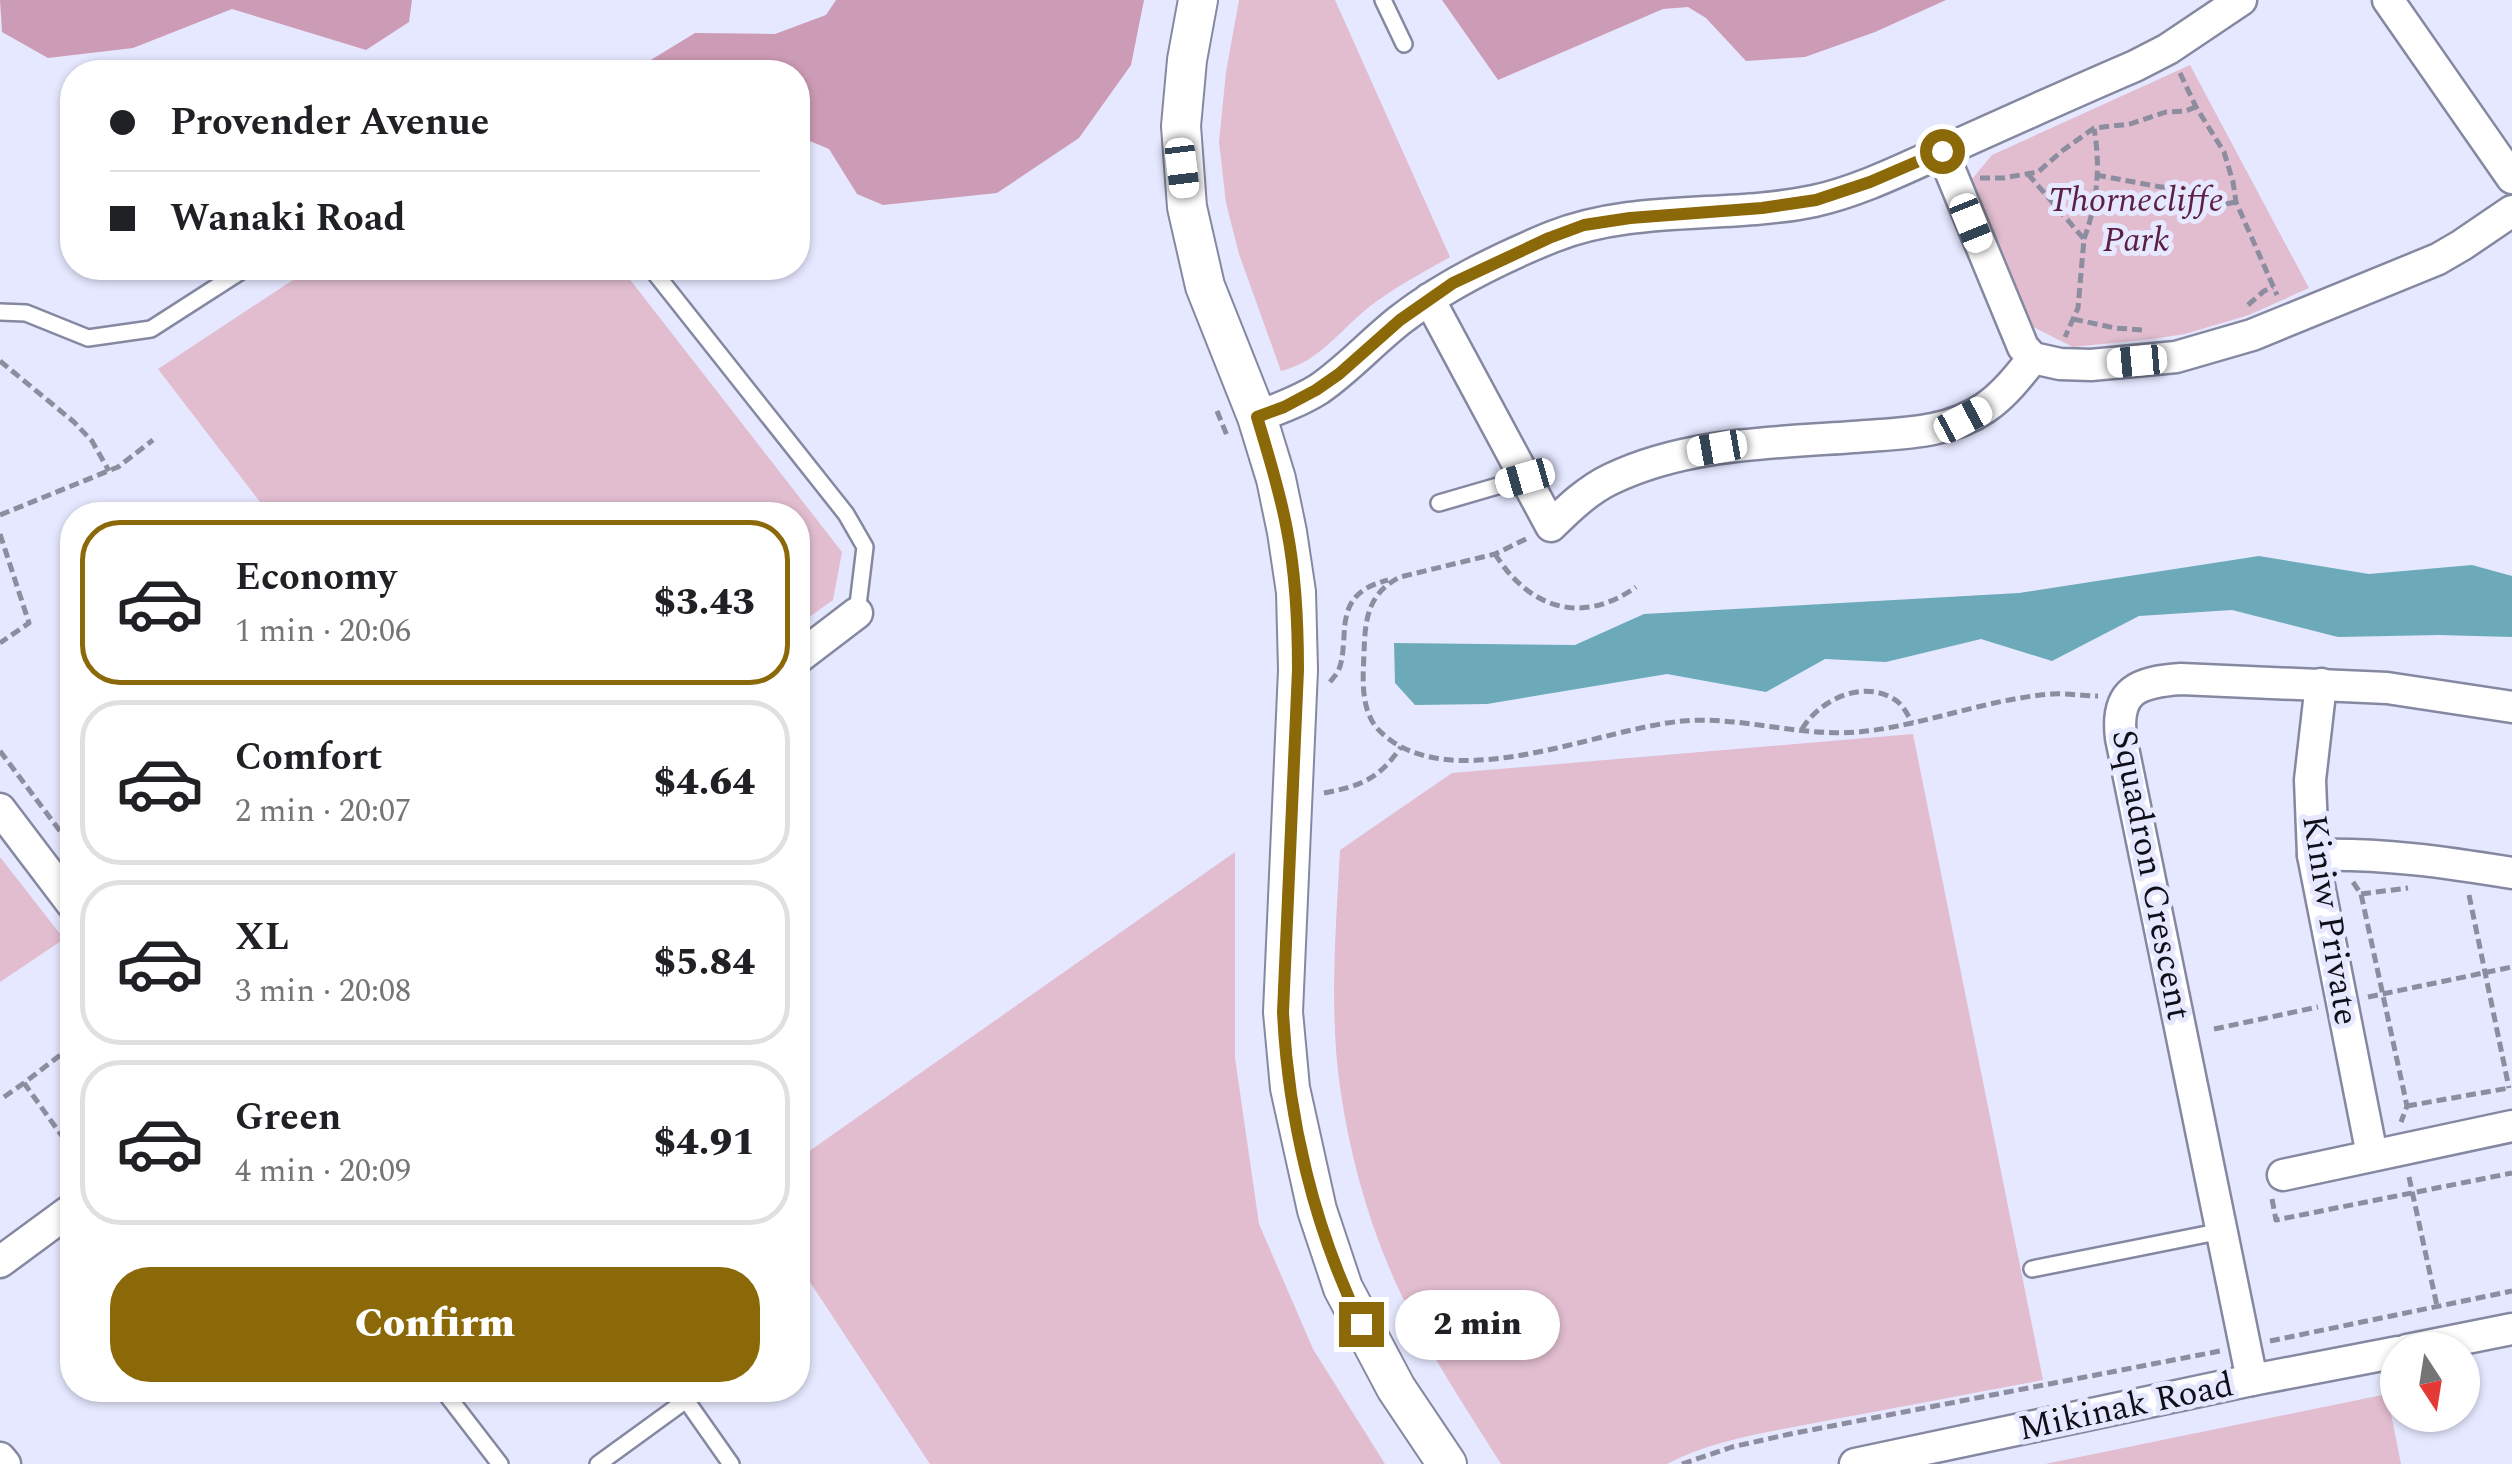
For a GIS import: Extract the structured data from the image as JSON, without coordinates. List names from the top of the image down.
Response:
{
  "streets": {
    "street": ["Squadron Crescent", "Kiniw Private", "Mikinak Road"]
  },
  "crossings": [
    ["Squadron Crescent", "Kiniw Private"],
    ["Squadron Crescent", "Mikinak Road"]
  ],
  "parks": ["Thornecliffe Park"],
  "north": "bottom",
  "page": {
    "banner": ["Provender Avenue", "Wanaki Road"],
    "list": [
      {
        "name": "Economy",
        "note": "1 min · 20:06",
        "value": "$3.43"
      },
      {
        "name": "Comfort",
        "note": "2 min · 20:07",
        "value": "$4.64"
      },
      {
        "name": "XL",
        "note": "3 min · 20:08",
        "value": "$5.84"
      },
      {
        "name": "Green",
        "note": "4 min · 20:09",
        "value": "$4.91"
      }
    ],
    "buttons": "Confirm",
    "bubble": "2 min"
  }
}
